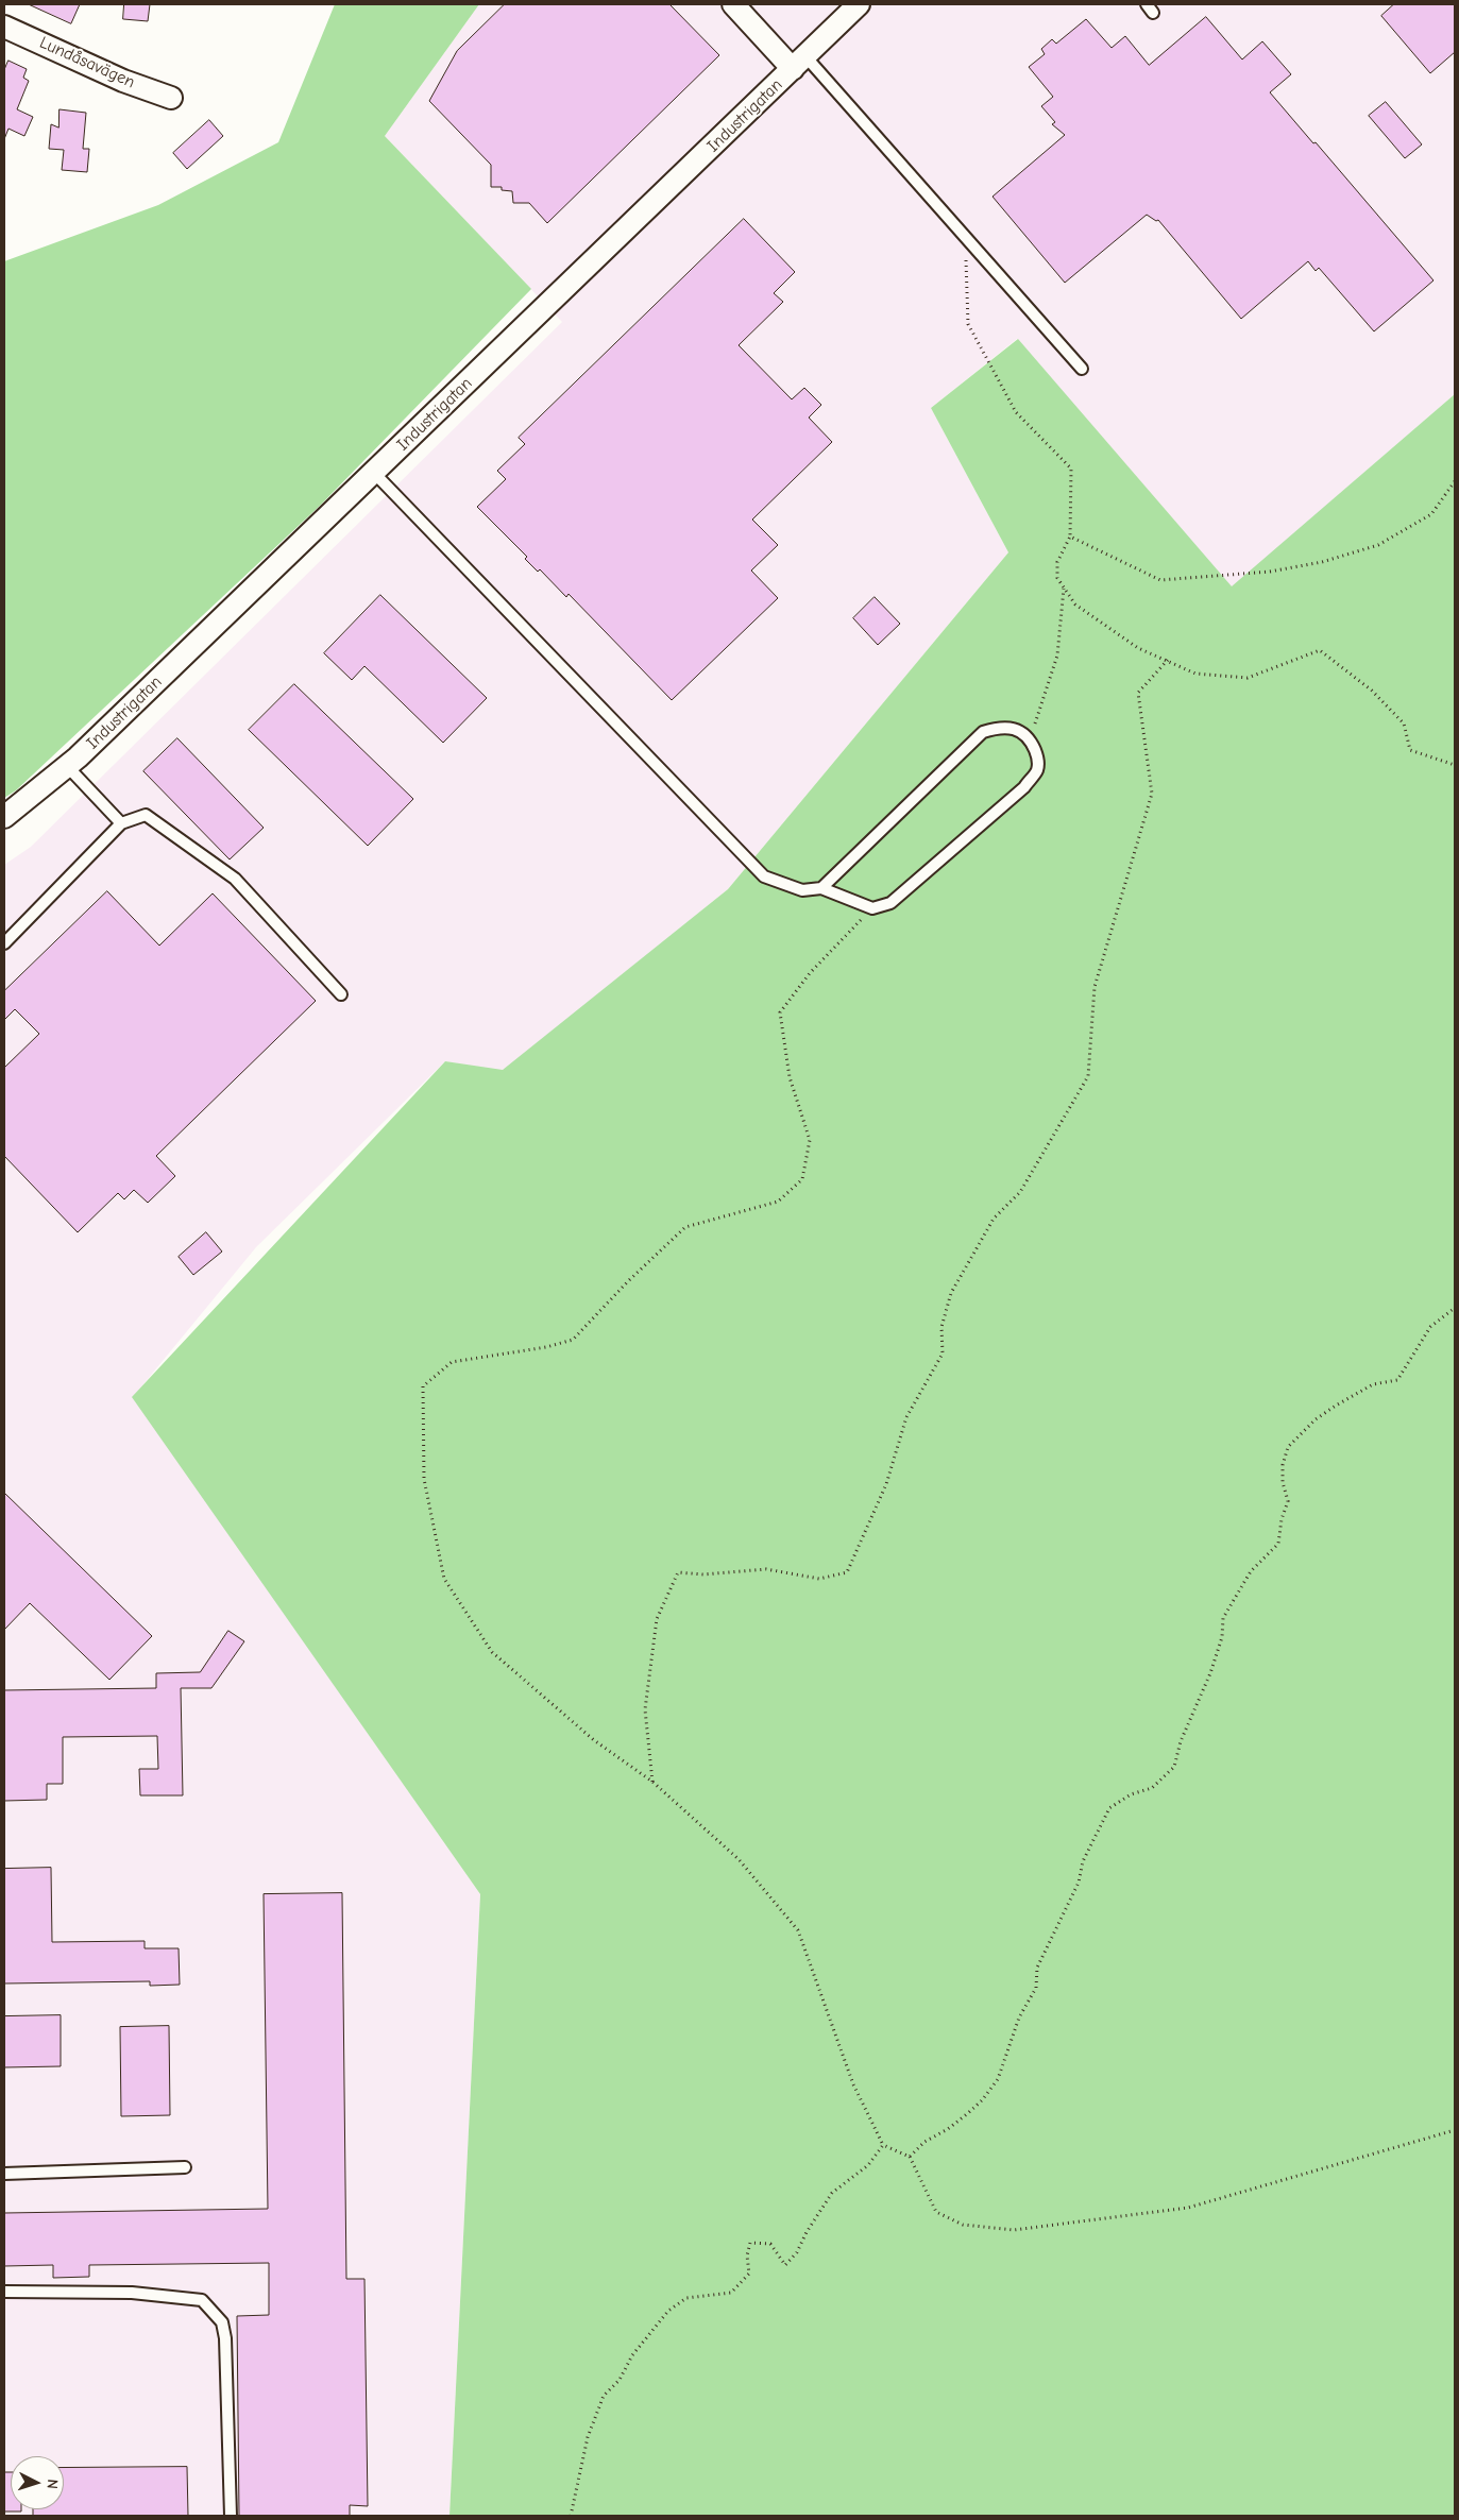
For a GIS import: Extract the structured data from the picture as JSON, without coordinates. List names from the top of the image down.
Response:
{
  "streets": {
    "street": ["Lundåsavägen", "Industrigatan"]
  },
  "north": "right"
}
